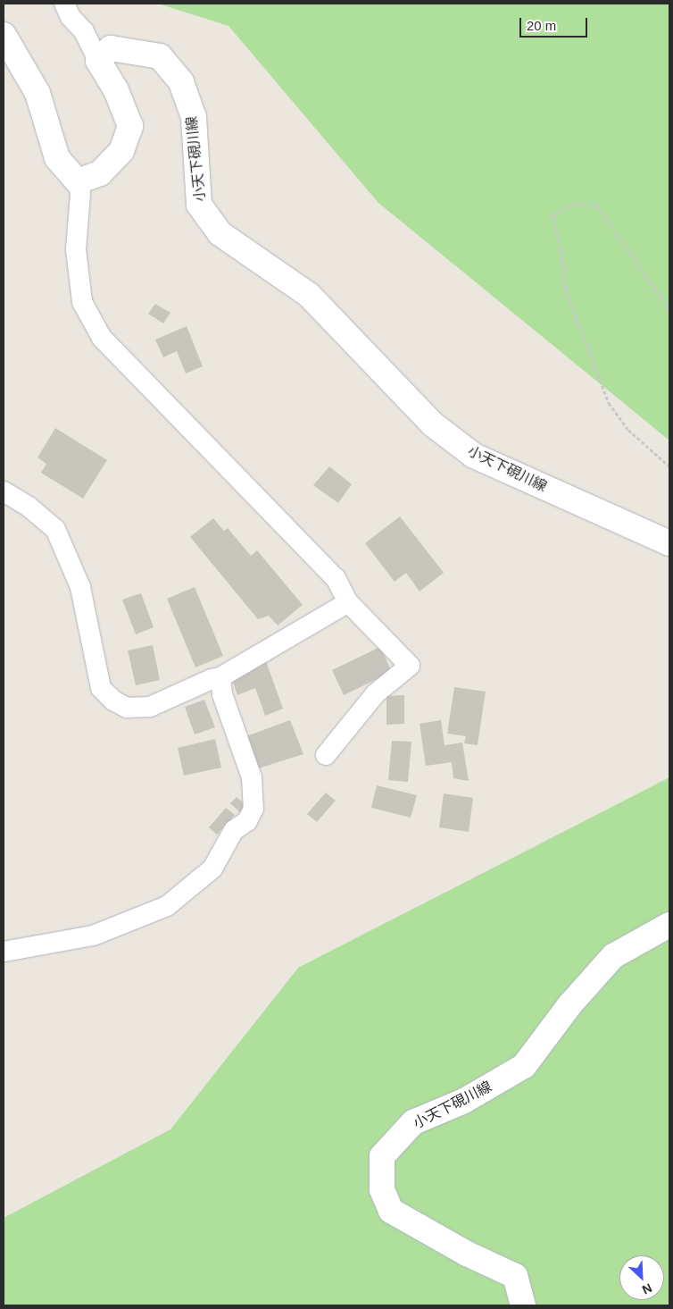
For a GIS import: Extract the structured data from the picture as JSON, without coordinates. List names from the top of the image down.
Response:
{
  "streets": {
    "main road": ["小天下硯川線"]
  },
  "scale_bar": "20 m",
  "north": "bottom right"
}
